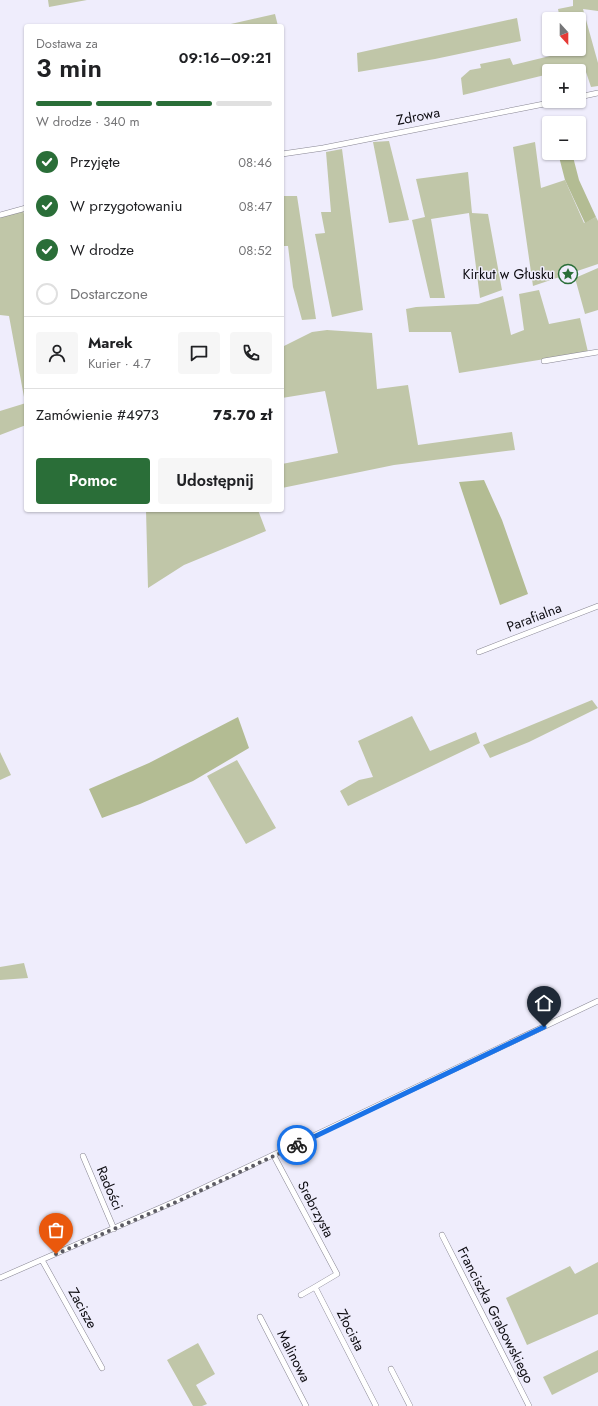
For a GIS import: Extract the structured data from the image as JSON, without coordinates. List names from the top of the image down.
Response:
{
  "streets": {
    "street": [
      "Zdrowa",
      "Parafialna",
      "Radości",
      "Srebrzysta",
      "Zacisze",
      "Franciszka Grabowskiego",
      "Złocista",
      "Malinowa"
    ]
  },
  "crossings": [
    ["Srebrzysta", "Złocista"]
  ],
  "places": {
    "place": ["Kirkut w Głusku"]
  },
  "north": "bottom",
  "page": {
    "map_buttons": ["+", "−"],
    "heading": ["3 min", "Dostawa za", "09:16–09:21"],
    "panel": [
      "Marek",
      "Kurier · 4.7",
      "Zamówienie #4973",
      "75.70 zł"
    ],
    "bar": "W drodze · 340 m",
    "list": [
      ["Przyjęte", "08:46"],
      ["W przygotowaniu", "08:47"],
      ["W drodze", "08:52"],
      "Dostarczone"
    ],
    "buttons": ["Pomoc", "Udostępnij"]
  }
}
